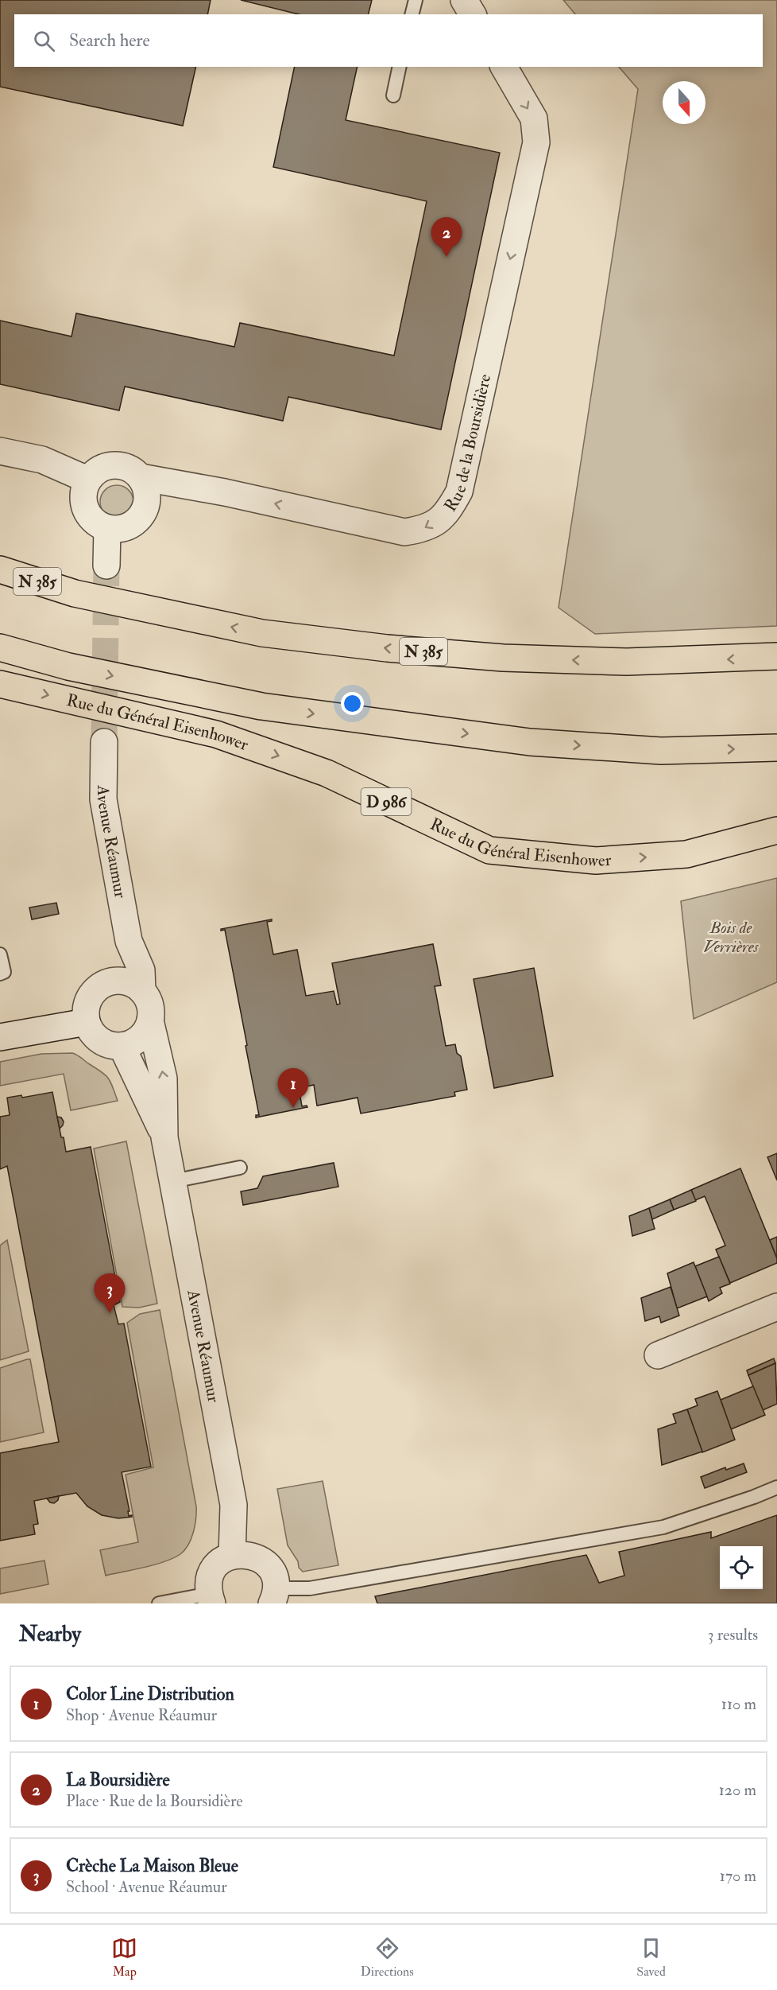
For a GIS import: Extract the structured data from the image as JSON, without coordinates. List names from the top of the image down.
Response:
{
  "streets": {
    "main road": ["N 385", "Rue du Général Eisenhower", "D 986"],
    "street": ["Rue de la Boursidière", "Avenue Réaumur"]
  },
  "parks": ["Bois de Verrières"],
  "north": "bottom",
  "page": {
    "search": "Search here",
    "pins": ["2", "1", "3"],
    "heading": ["Nearby", "3 results"],
    "list": [
      {
        "mark": "1",
        "name": "Color Line Distribution",
        "note": "Shop · Avenue Réaumur",
        "value": "110 m"
      },
      {
        "mark": "2",
        "name": "La Boursidière",
        "note": "Place · Rue de la Boursidière",
        "value": "120 m"
      },
      {
        "mark": "3",
        "name": "Crèche La Maison Bleue",
        "note": "School · Avenue Réaumur",
        "value": "170 m"
      }
    ],
    "nav": ["Map", "Directions", "Saved"]
  }
}
